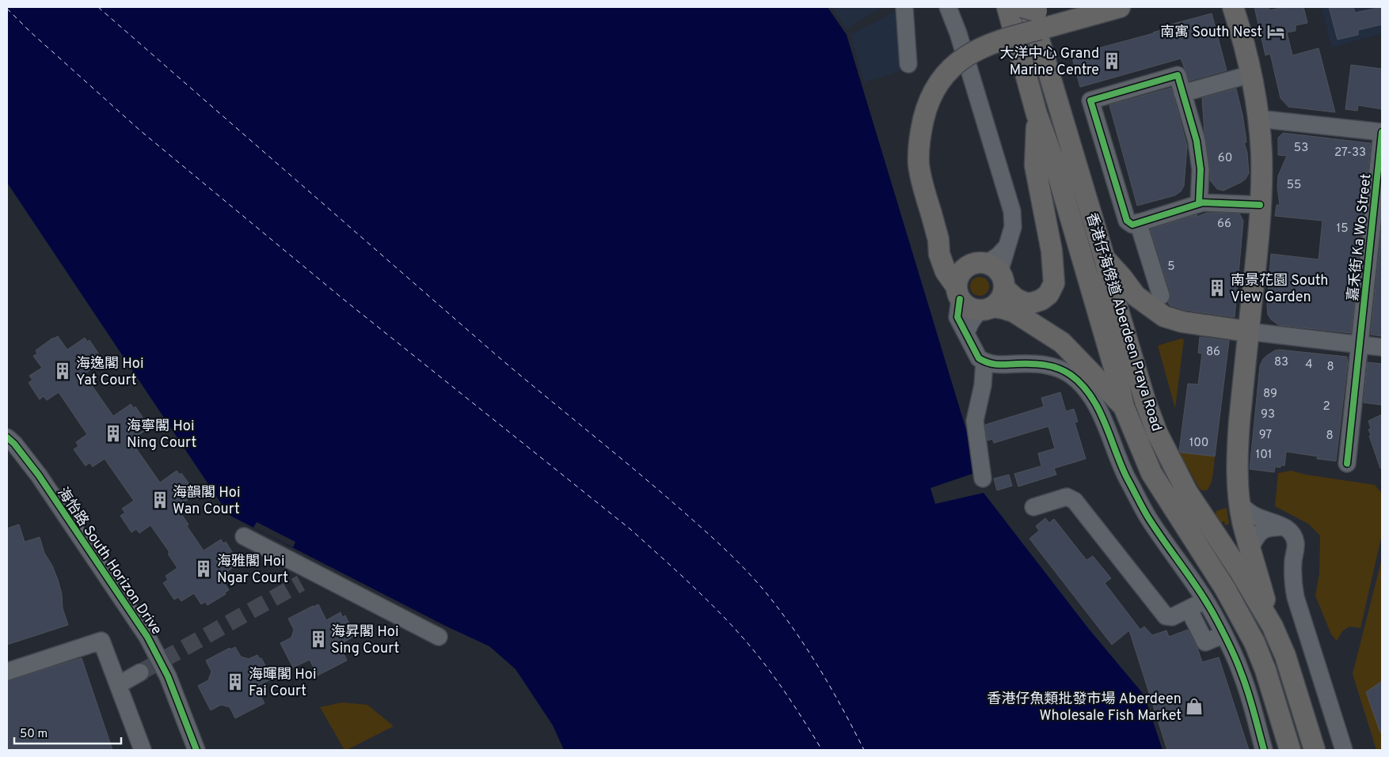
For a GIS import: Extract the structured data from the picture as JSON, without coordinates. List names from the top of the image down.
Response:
{
  "streets": {
    "main road": ["香港仔海傍道 Aberdeen Praya Road"],
    "street": ["嘉禾街 Ka Wo Street", "海怡路 South Horizon Drive"]
  },
  "places": {
    "hotel": ["南寓 South Nest"],
    "building": [
      "大洋中心 Grand Marine Centre",
      "南景花園 South View Garden",
      "海逸閣 Hoi Yat Court",
      "海寧閣 Hoi Ning Court",
      "海韻閣 Hoi Wan Court",
      "海雅閣 Hoi Ngar Court",
      "海昇閣 Hoi Sing Court",
      "海暉閣 Hoi Fai Court"
    ],
    "shop": ["香港仔魚類批發市場 Aberdeen Wholesale Fish Market"]
  },
  "house_numbers": [
    "53",
    "27-33",
    "60",
    "55",
    "66",
    "15",
    "5",
    "86",
    "83",
    "4",
    "8",
    "89",
    "2",
    "93",
    "97",
    "8",
    "100",
    "101"
  ],
  "scale_bar": "50 m"
}
